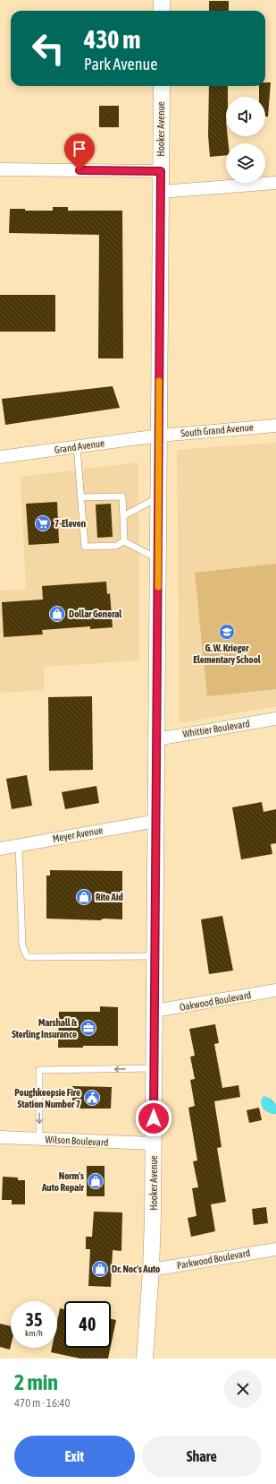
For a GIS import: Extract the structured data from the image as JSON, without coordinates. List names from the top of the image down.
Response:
{
  "streets": {
    "street": [
      "Hooker Avenue",
      "South Grand Avenue",
      "Grand Avenue",
      "Whittier Boulevard",
      "Meyer Avenue",
      "Oakwood Boulevard",
      "Wilson Boulevard",
      "Parkwood Boulevard"
    ]
  },
  "crossings": [
    ["Hooker Avenue", "South Grand Avenue"],
    ["Hooker Avenue", "Grand Avenue"],
    ["Hooker Avenue", "Whittier Boulevard"],
    ["Hooker Avenue", "Meyer Avenue"],
    ["Hooker Avenue", "Oakwood Boulevard"],
    ["Hooker Avenue", "Wilson Boulevard"],
    ["Hooker Avenue", "Parkwood Boulevard"],
    ["South Grand Avenue", "Grand Avenue"]
  ],
  "places": {
    "supermarket": ["7-Eleven"],
    "shop": [
      "Dollar General",
      "Rite Aid",
      "Norm's Auto Repair",
      "Dr. Noc's Auto"
    ],
    "school or university": ["G. W. Krieger Elementary School"],
    "office": ["Marshall & Sterling Insurance"],
    "public building": ["Poughkeepsie Fire Station Number 7"]
  },
  "page": {
    "turn": ["430 m", "Park Avenue"],
    "speed": "35 km/h",
    "limit": "40",
    "heading": ["2 min", "470 m · 16:40"],
    "buttons": ["Exit", "Share"]
  }
}
